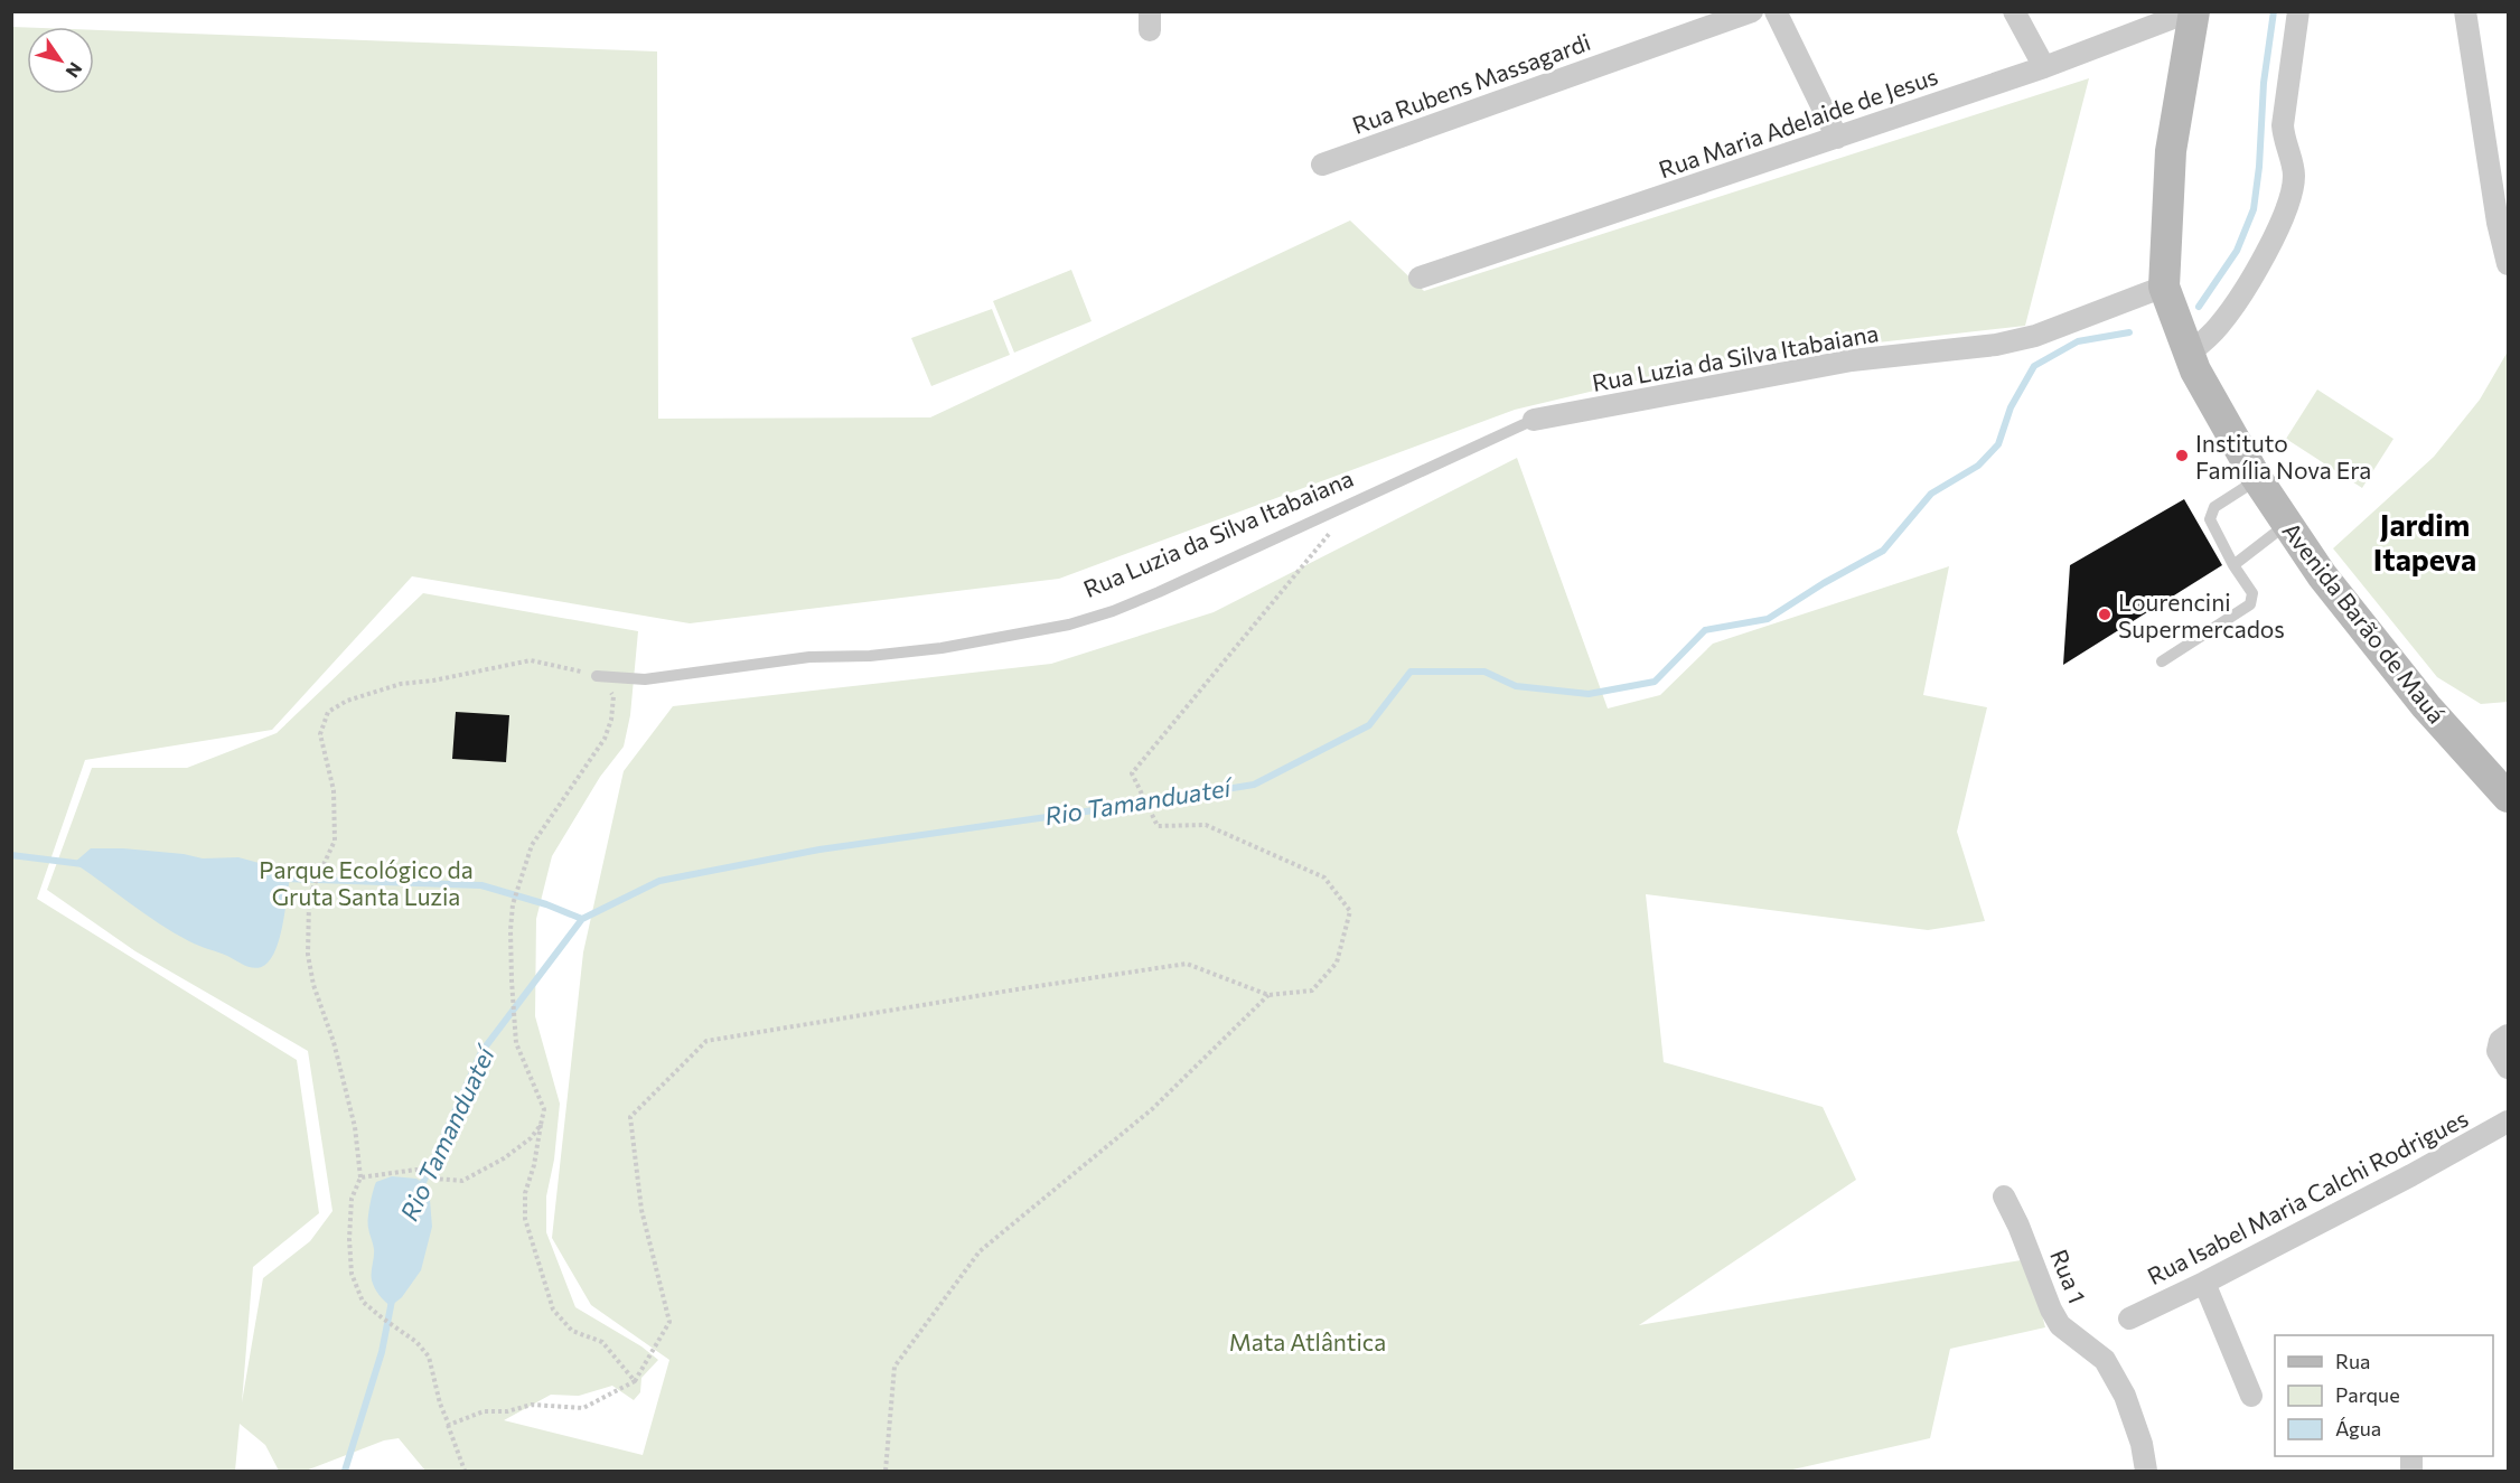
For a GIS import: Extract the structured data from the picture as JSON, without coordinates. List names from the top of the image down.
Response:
{
  "streets": {
    "street": [
      "Rua Rubens Massagardi",
      "Rua Maria Adelaide de Jesus",
      "Rua Luzia da Silva Itabaiana",
      "Avenida Barão de Mauá",
      "Rua Isabel Maria Calchi Rodrigues",
      "Rua 1"
    ]
  },
  "crossings": [
    ["Rua Maria Adelaide de Jesus", "Avenida Barão de Mauá"],
    ["Rua Luzia da Silva Itabaiana", "Avenida Barão de Mauá"]
  ],
  "districts": ["Jardim Itapeva"],
  "water": ["Rio Tamanduateí"],
  "parks": ["Parque Ecológico da Gruta Santa Luzia", "Mata Atlântica"],
  "places": ["Instituto Família Nova Era", "Lourencini Supermercados"],
  "legend": ["Rua", "Parque", "Água"],
  "north": "bottom right"
}
